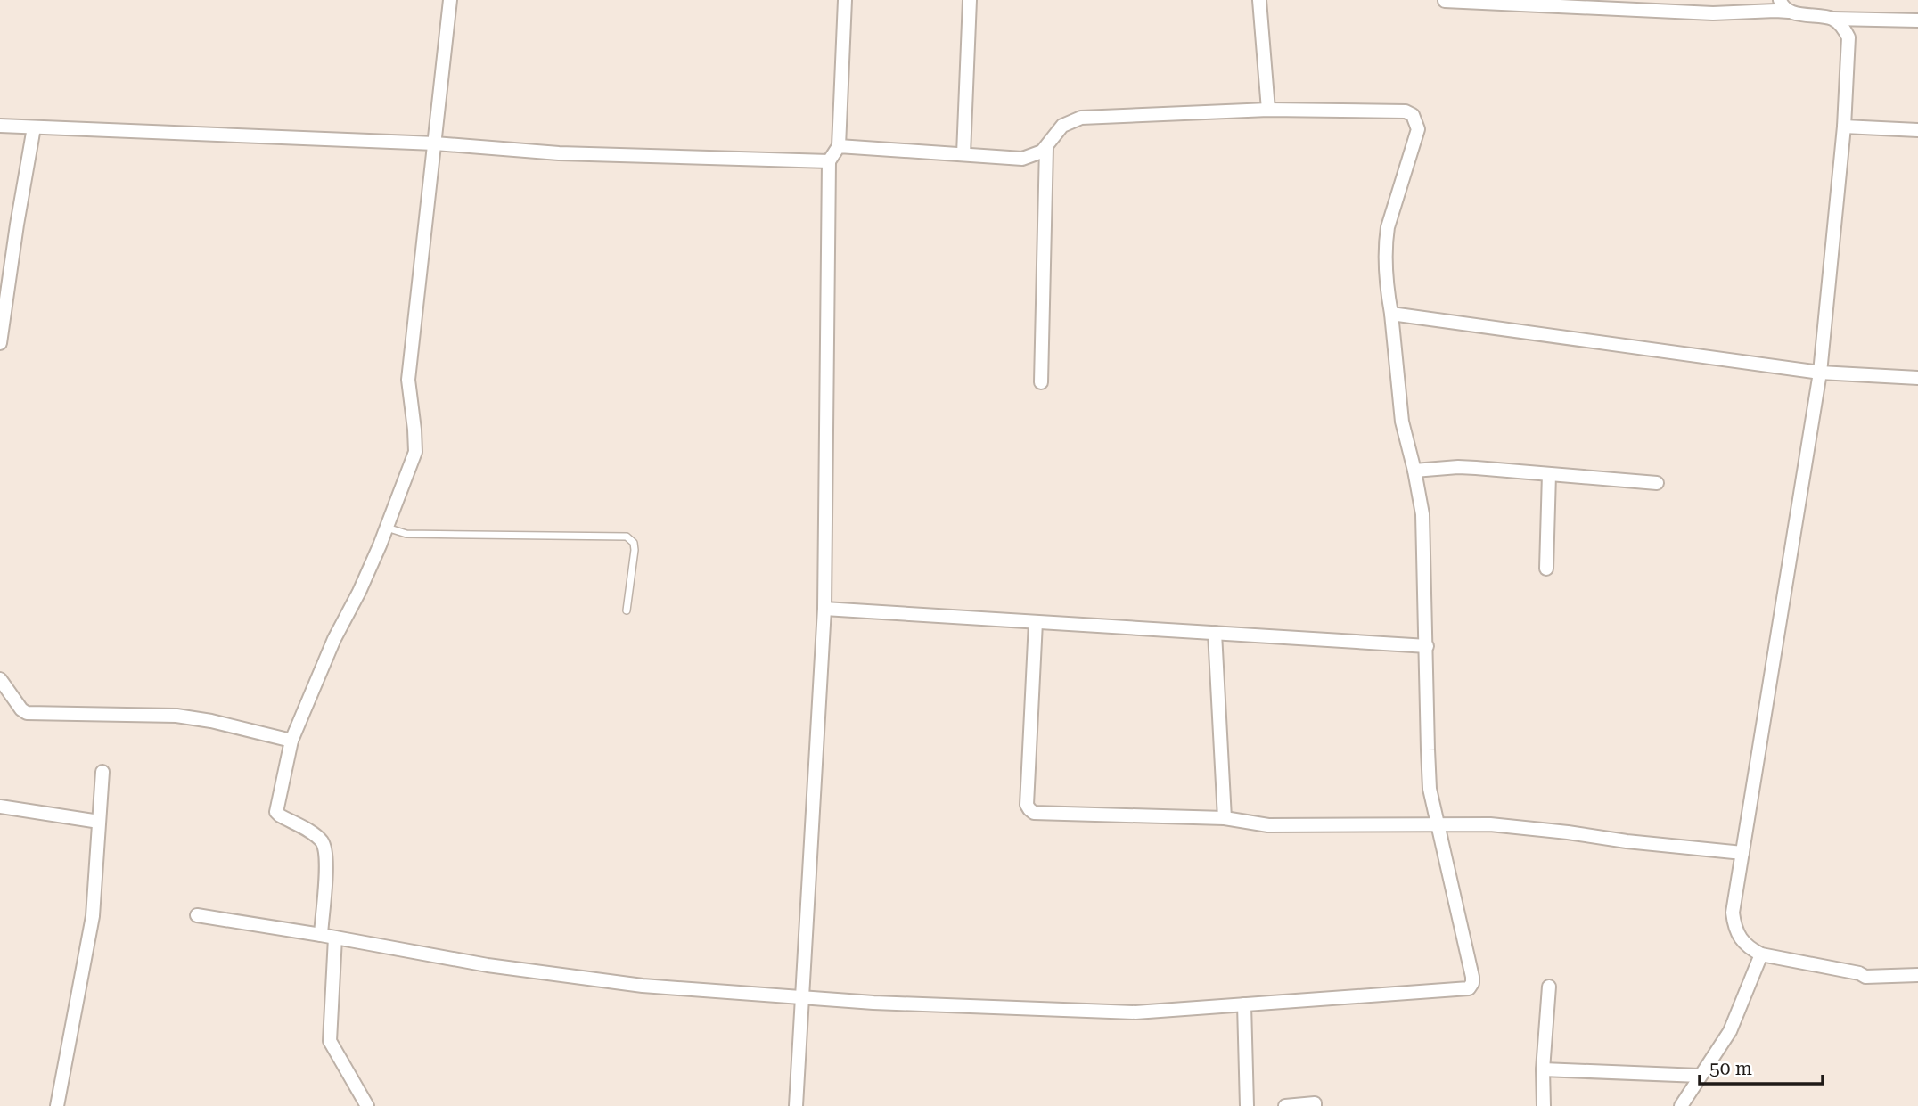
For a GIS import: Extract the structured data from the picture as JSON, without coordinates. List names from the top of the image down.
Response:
{
  "scale_bar": "50 m"
}
